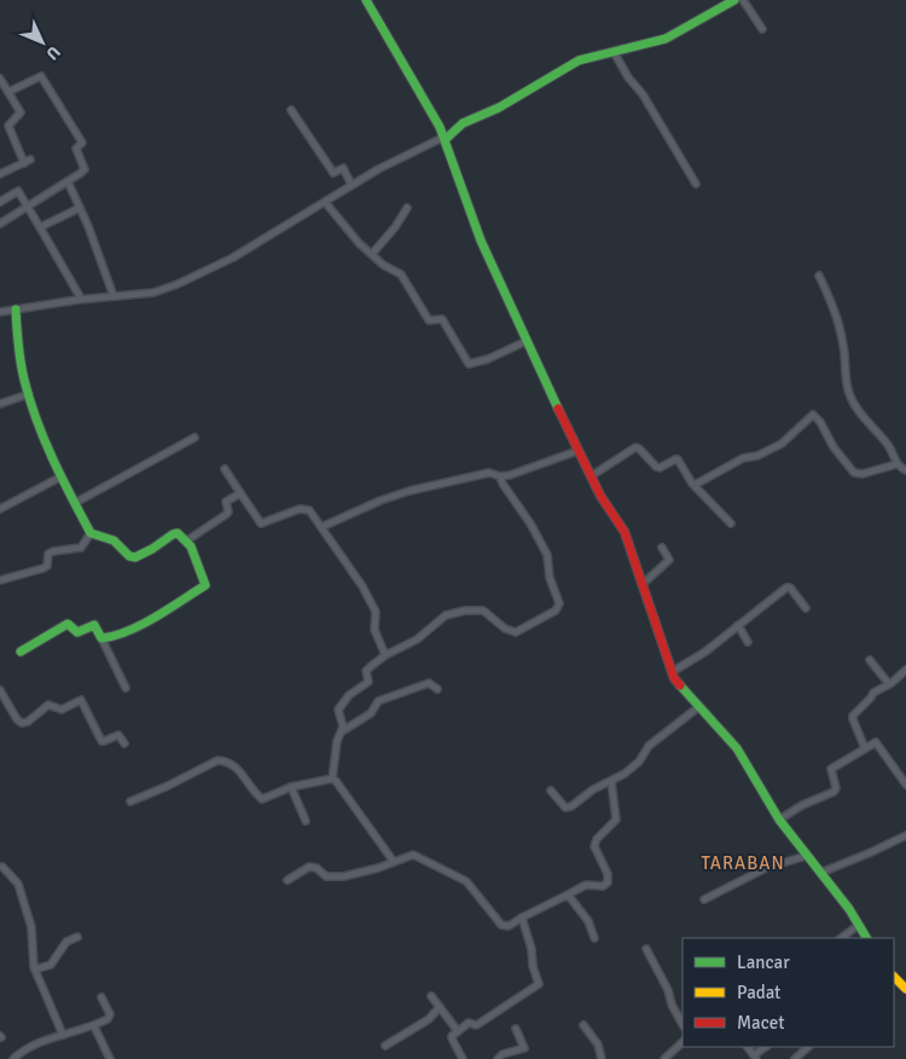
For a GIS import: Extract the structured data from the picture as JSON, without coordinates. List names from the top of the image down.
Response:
{
  "districts": ["TARABAN"],
  "legend": ["Lancar", "Padat", "Macet"],
  "north": "bottom right"
}
